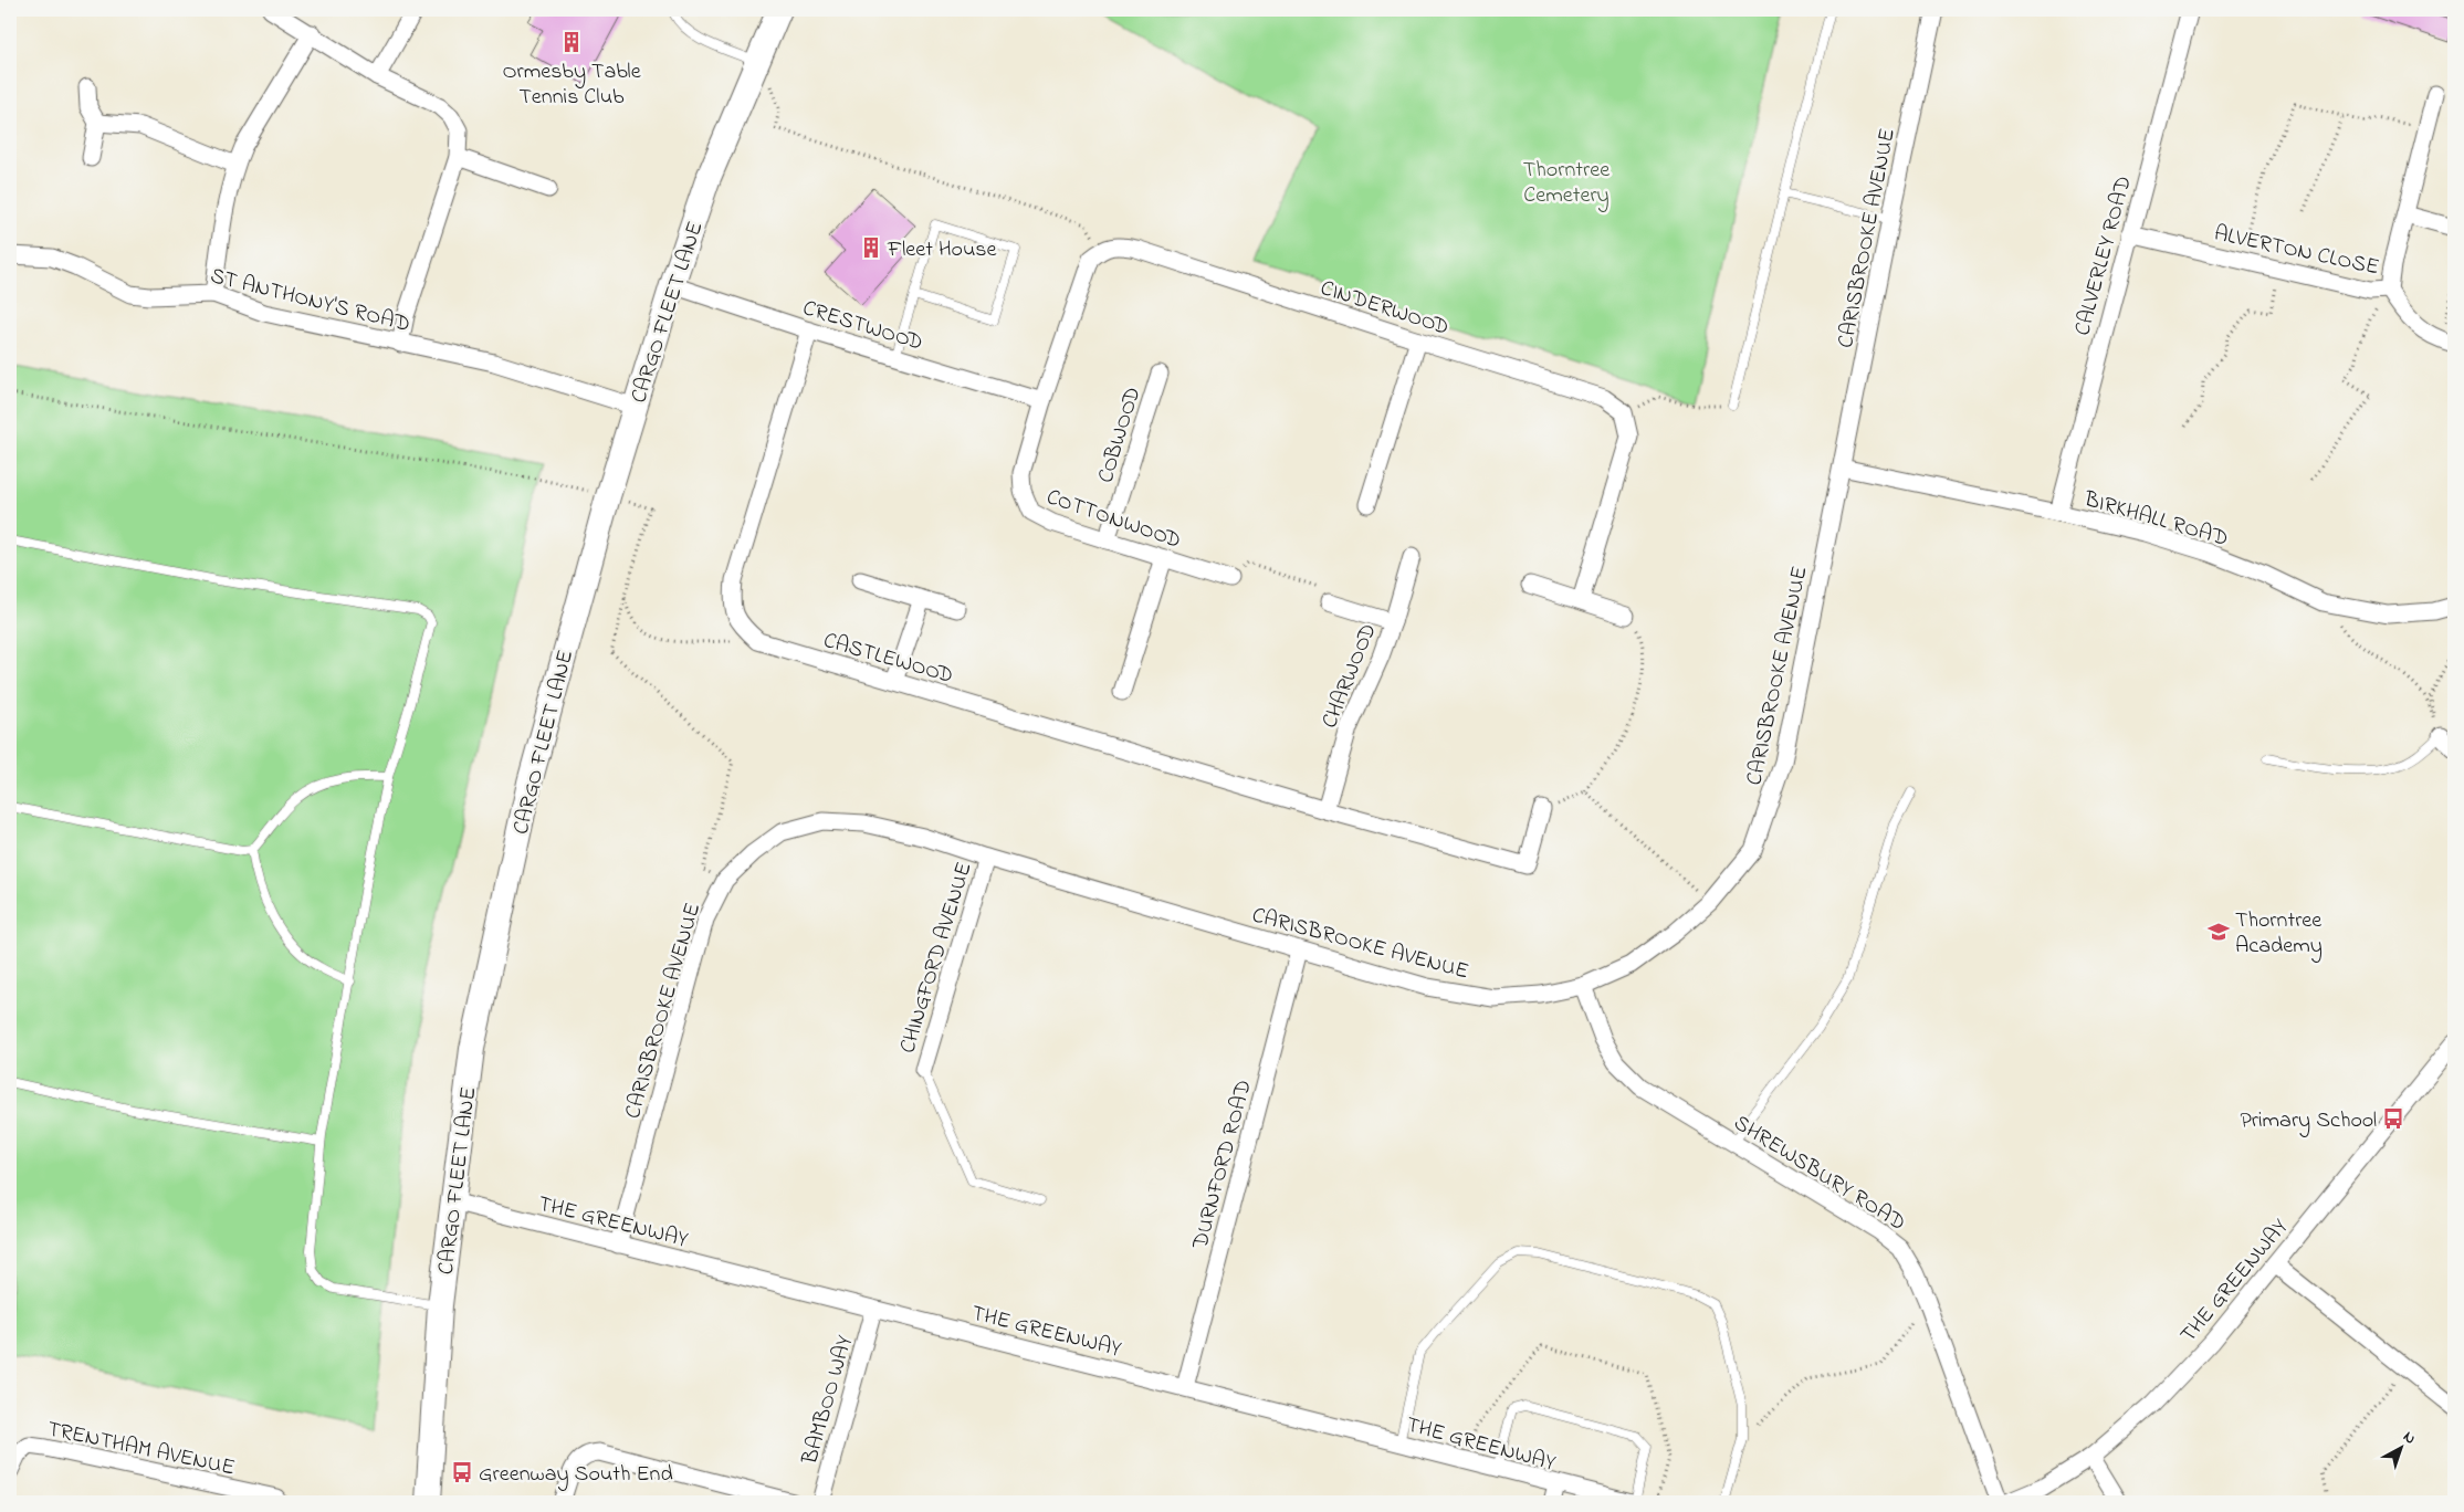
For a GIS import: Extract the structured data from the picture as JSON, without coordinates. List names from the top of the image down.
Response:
{
  "streets": {
    "main road": ["CARGO FLEET LANE"],
    "street": [
      "CARISBROOKE AVENUE",
      "ALVERTON CLOSE",
      "CALVERLEY ROAD",
      "ST ANTHONY'S ROAD",
      "CINDERWOOD",
      "CRESTWOOD",
      "COBWOOD",
      "COTTONWOOD",
      "BIRKHALL ROAD",
      "CASTLEWOOD",
      "CHARWOOD",
      "CHINGFORD AVENUE",
      "DURNFORD ROAD",
      "SHREWSBURY ROAD",
      "THE GREENWAY",
      "BAMBOO WAY",
      "TRENTHAM AVENUE"
    ]
  },
  "crossings": [
    ["CARISBROOKE AVENUE", "BIRKHALL ROAD"],
    ["CARISBROOKE AVENUE", "CHINGFORD AVENUE"],
    ["CARISBROOKE AVENUE", "DURNFORD ROAD"],
    ["CARISBROOKE AVENUE", "SHREWSBURY ROAD"],
    ["CARISBROOKE AVENUE", "THE GREENWAY"],
    ["ALVERTON CLOSE", "CALVERLEY ROAD"],
    ["CALVERLEY ROAD", "BIRKHALL ROAD"],
    ["ST ANTHONY'S ROAD", "CARGO FLEET LANE"],
    ["CARGO FLEET LANE", "CRESTWOOD"],
    ["CARGO FLEET LANE", "THE GREENWAY"],
    ["CRESTWOOD", "COTTONWOOD"],
    ["CRESTWOOD", "CASTLEWOOD"],
    ["COBWOOD", "COTTONWOOD"],
    ["CASTLEWOOD", "CHARWOOD"],
    ["DURNFORD ROAD", "THE GREENWAY"],
    ["THE GREENWAY", "BAMBOO WAY"]
  ],
  "parks": ["Thorntree Cemetery"],
  "places": {
    "building": ["Ormesby Table Tennis Club", "Fleet House"],
    "school or university": ["Thorntree Academy"],
    "bus stop": ["Primary School", "Greenway South End"]
  },
  "north": "top right"
}
